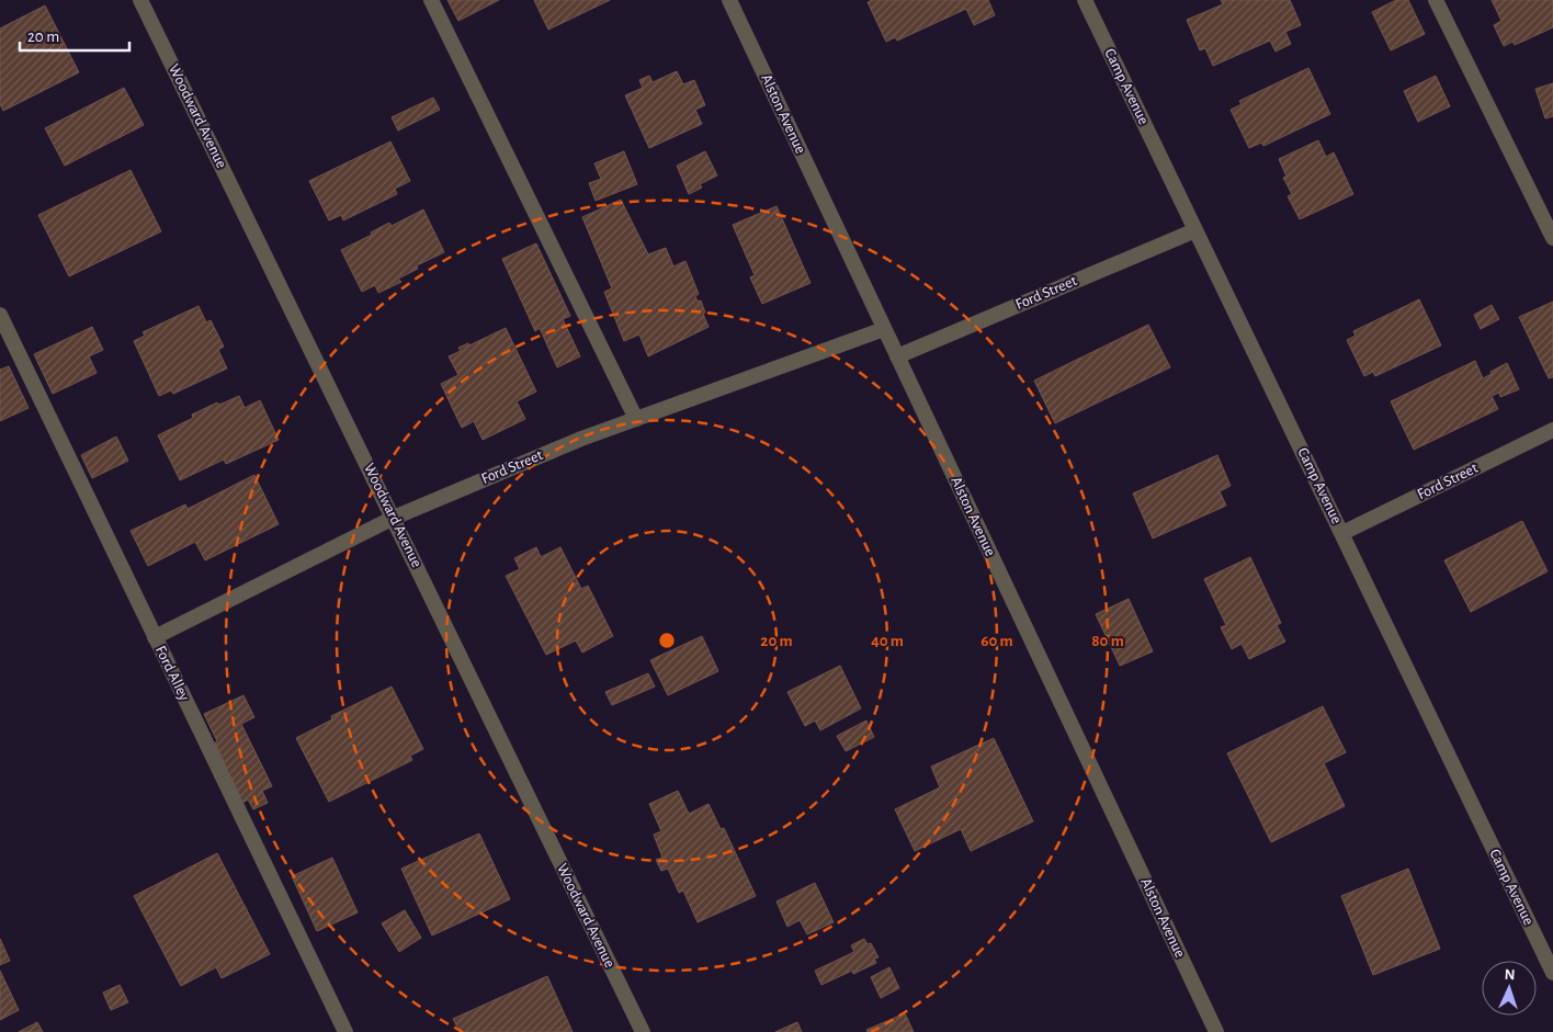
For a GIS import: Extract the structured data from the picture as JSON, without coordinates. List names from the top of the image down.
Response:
{
  "streets": {
    "street": [
      "Camp Avenue",
      "Alston Avenue",
      "Woodward Avenue",
      "Ford Street",
      "Ford Alley"
    ]
  },
  "crossings": [
    ["Camp Avenue", "Ford Street"],
    ["Alston Avenue", "Ford Street"],
    ["Woodward Avenue", "Ford Street"],
    ["Ford Street", "Ford Alley"]
  ],
  "scale_bar": "20 m",
  "north": "top",
  "rings": [
    "20 m",
    "40 m",
    "60 m",
    "80 m"
  ]
}
